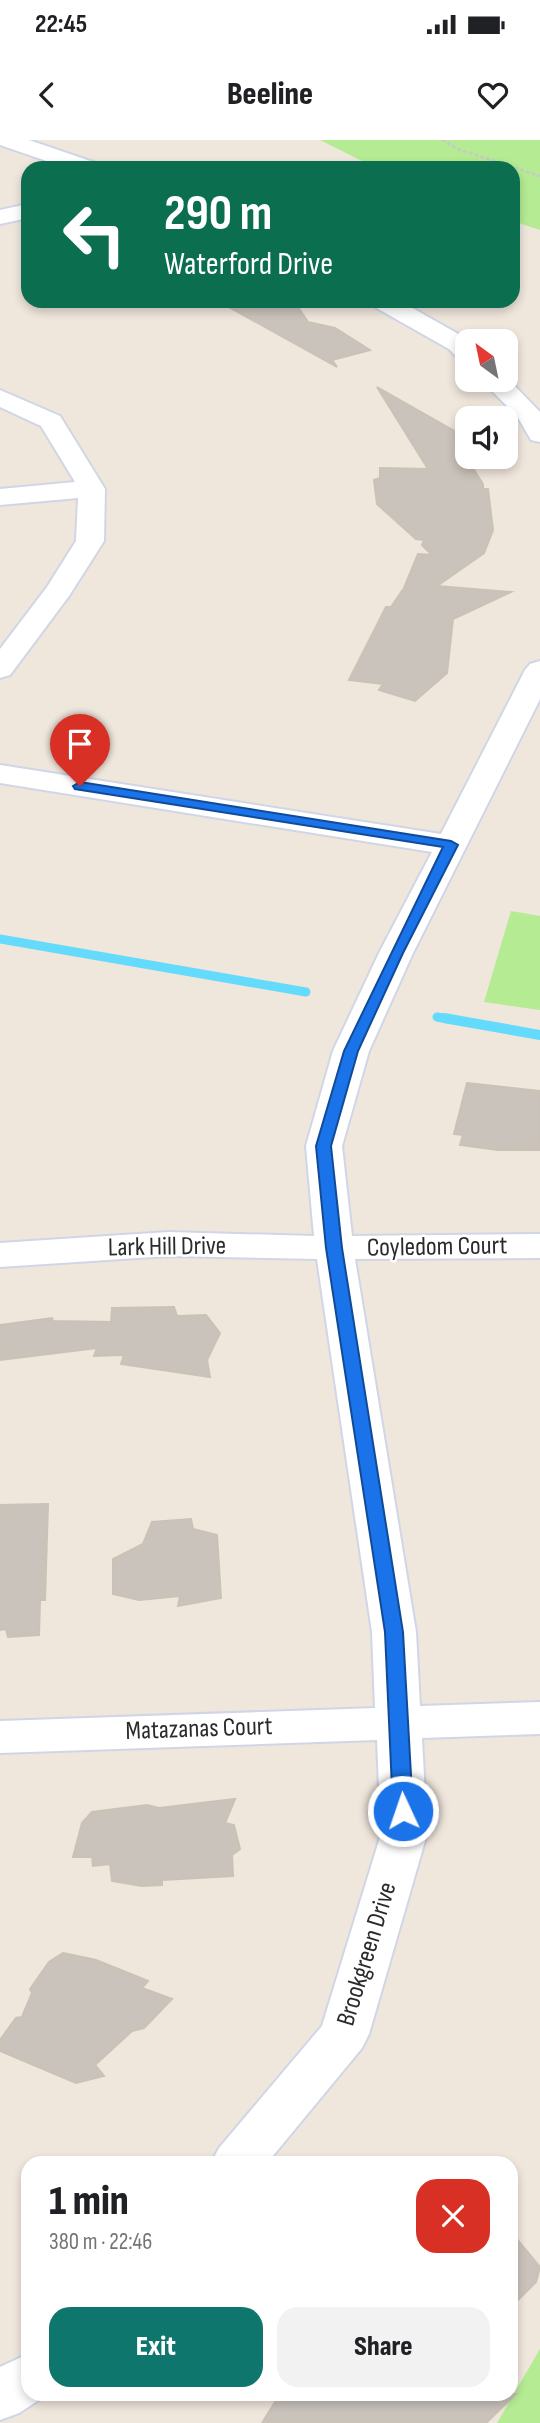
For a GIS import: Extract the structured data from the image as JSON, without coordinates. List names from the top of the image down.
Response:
{
  "streets": {
    "street": [
      "Lark Hill Drive",
      "Coyledom Court",
      "Matazanas Court",
      "Brookgreen Drive"
    ]
  },
  "crossings": [
    ["Lark Hill Drive", "Coyledom Court"],
    ["Lark Hill Drive", "Brookgreen Drive"],
    ["Coyledom Court", "Brookgreen Drive"],
    ["Matazanas Court", "Brookgreen Drive"]
  ],
  "north": "top left",
  "page": {
    "status": "22:45",
    "header": "Beeline",
    "turn": ["290 m", "Waterford Drive"],
    "heading": ["1 min", "380 m · 22:46"],
    "buttons": ["Exit", "Share"]
  }
}
